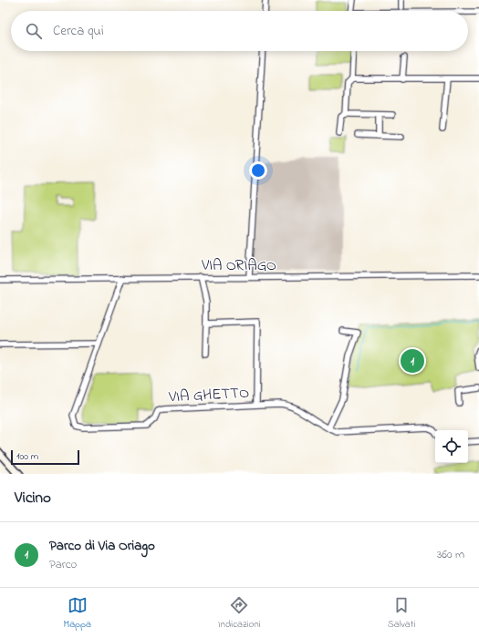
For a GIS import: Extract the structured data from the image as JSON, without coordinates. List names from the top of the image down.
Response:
{
  "streets": {
    "street": ["VIA ORIAGO", "VIA GHETTO"]
  },
  "crossings": [
    ["VIA ORIAGO", "VIA GHETTO"]
  ],
  "scale_bar": "100 m",
  "page": {
    "search": "Cerca qui",
    "pins": "1",
    "scale": "100 m",
    "heading": "Vicino",
    "list": [
      {
        "mark": "1",
        "name": "Parco di Via Oriago",
        "note": "Parco",
        "value": "360 m"
      }
    ],
    "nav": ["Mappa", "Indicazioni", "Salvati"]
  }
}
